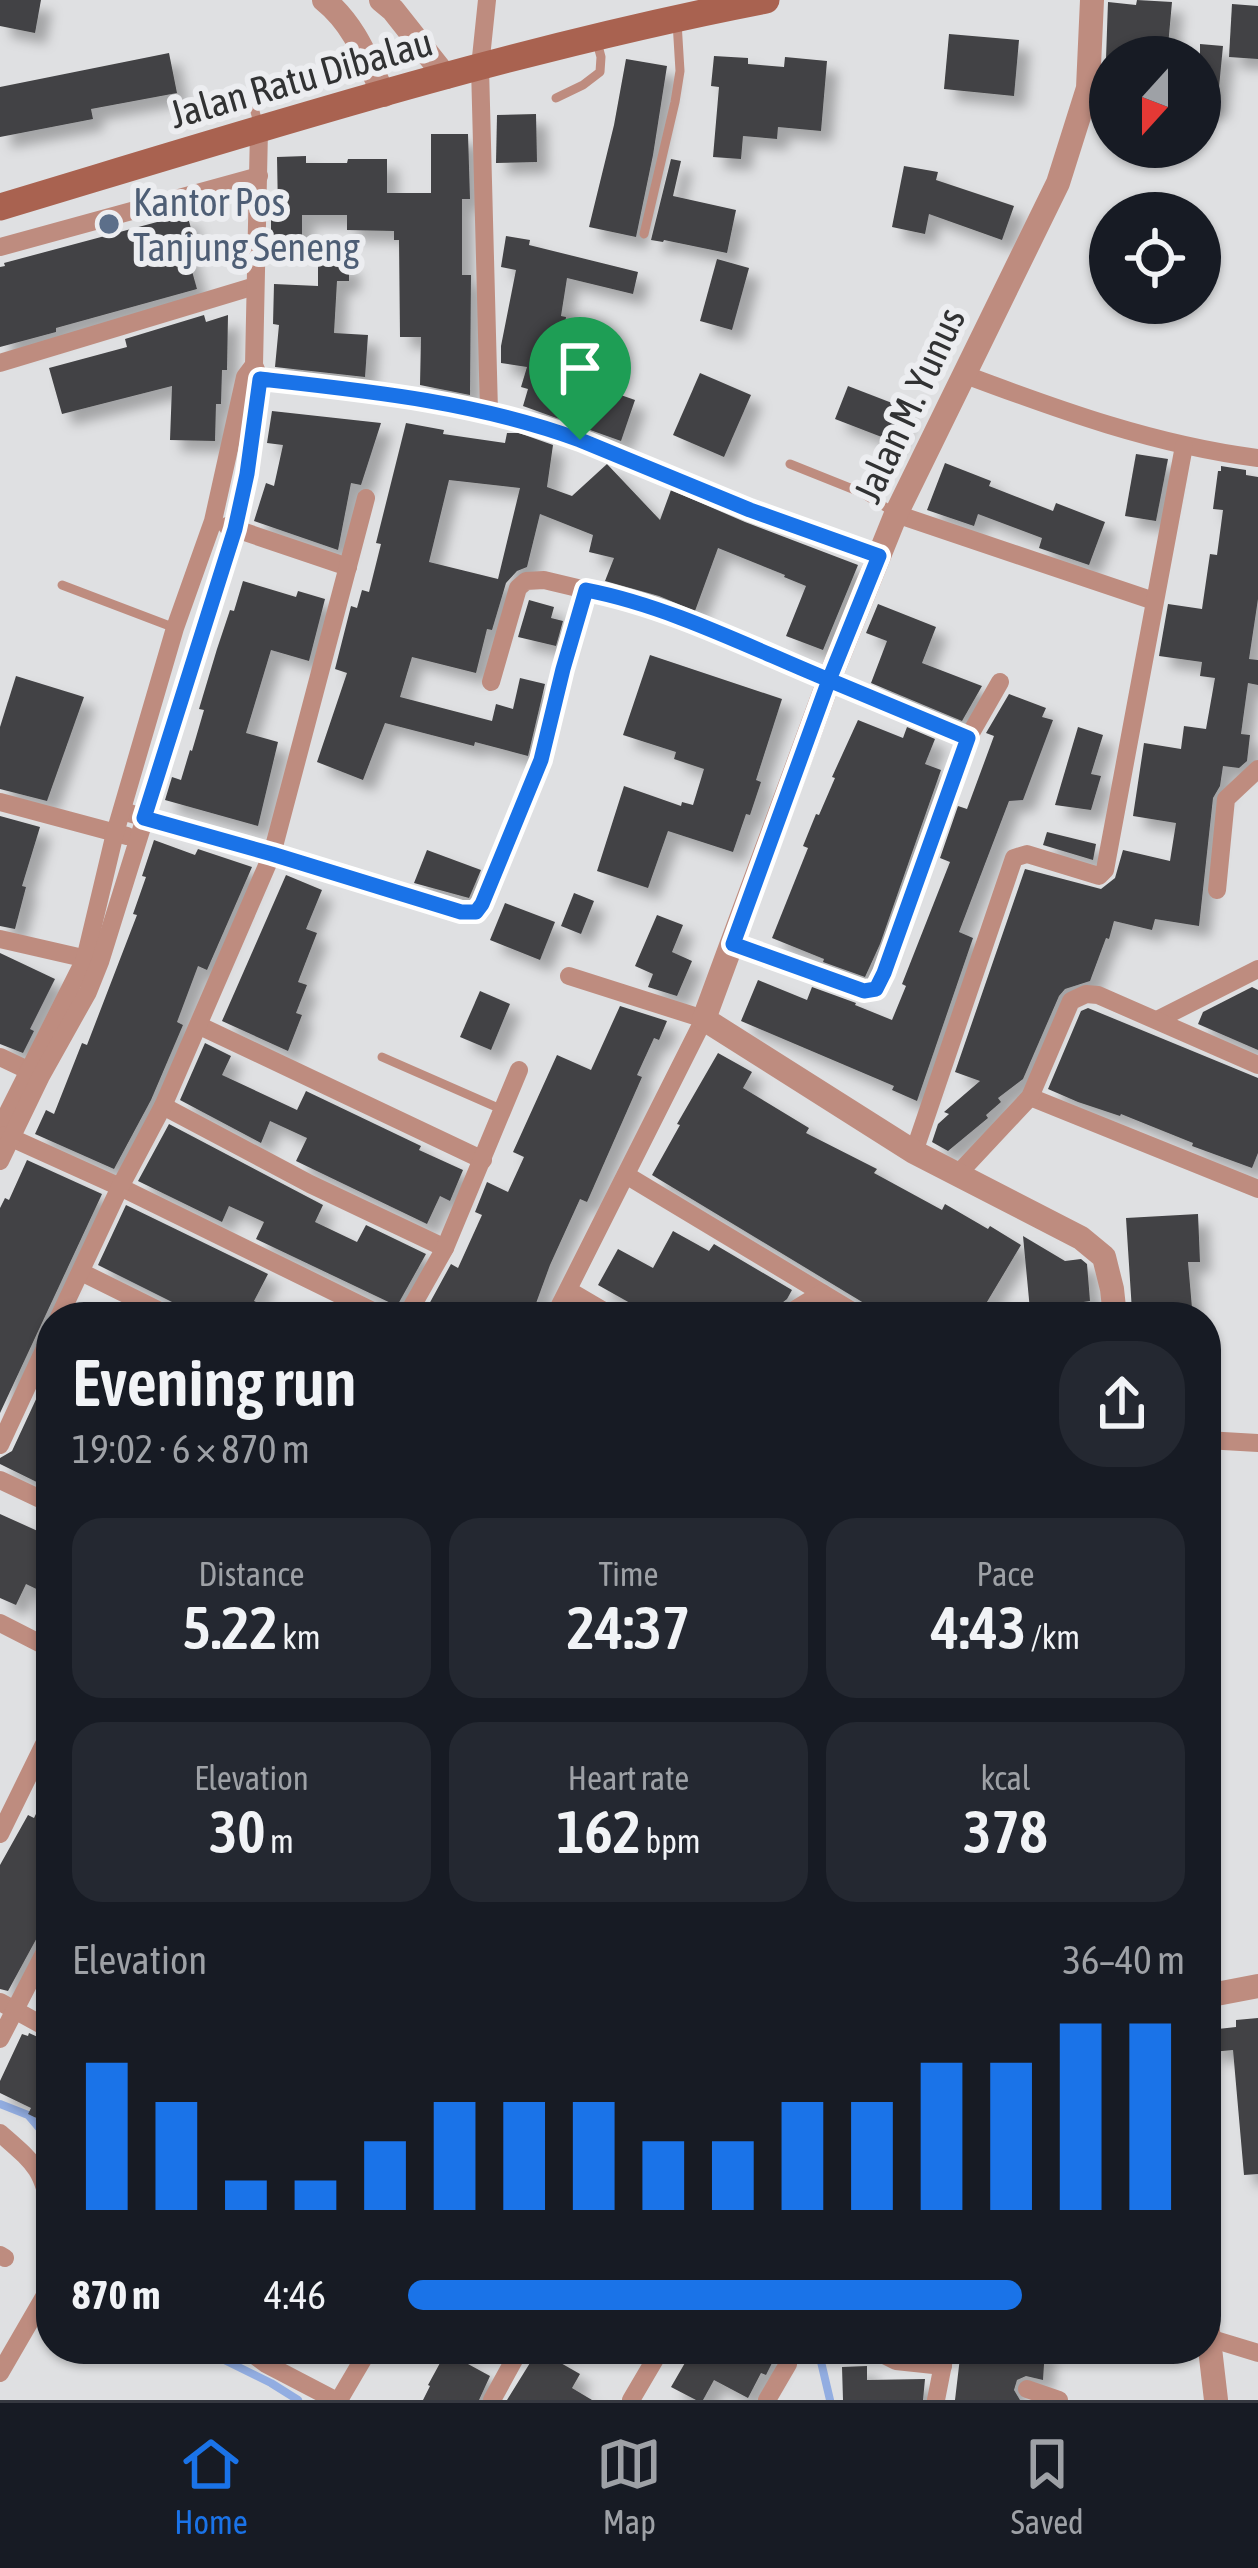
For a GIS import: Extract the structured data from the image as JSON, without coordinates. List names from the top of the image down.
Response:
{
  "streets": {
    "main road": ["Jalan Ratu Dibalau"],
    "street": ["Jalan M. Yunus"]
  },
  "places": ["Kantor Pos Tanjung Seneng"],
  "north": "bottom",
  "page": {
    "heading": ["Evening run", "19:02 · 6 × 870 m"],
    "stats": [
      ["Distance", "5.22 km"],
      ["Time", "24:37"],
      ["Pace", "4:43 /km"],
      ["Elevation", "30 m"],
      ["Heart rate", "162 bpm"],
      ["kcal", "378"]
    ],
    "chart": ["Elevation", "36–40 m"],
    "list": [
      {
        "name": "870 m",
        "note": "4:46"
      }
    ],
    "tabs": ["Home", "Map", "Saved"]
  }
}
